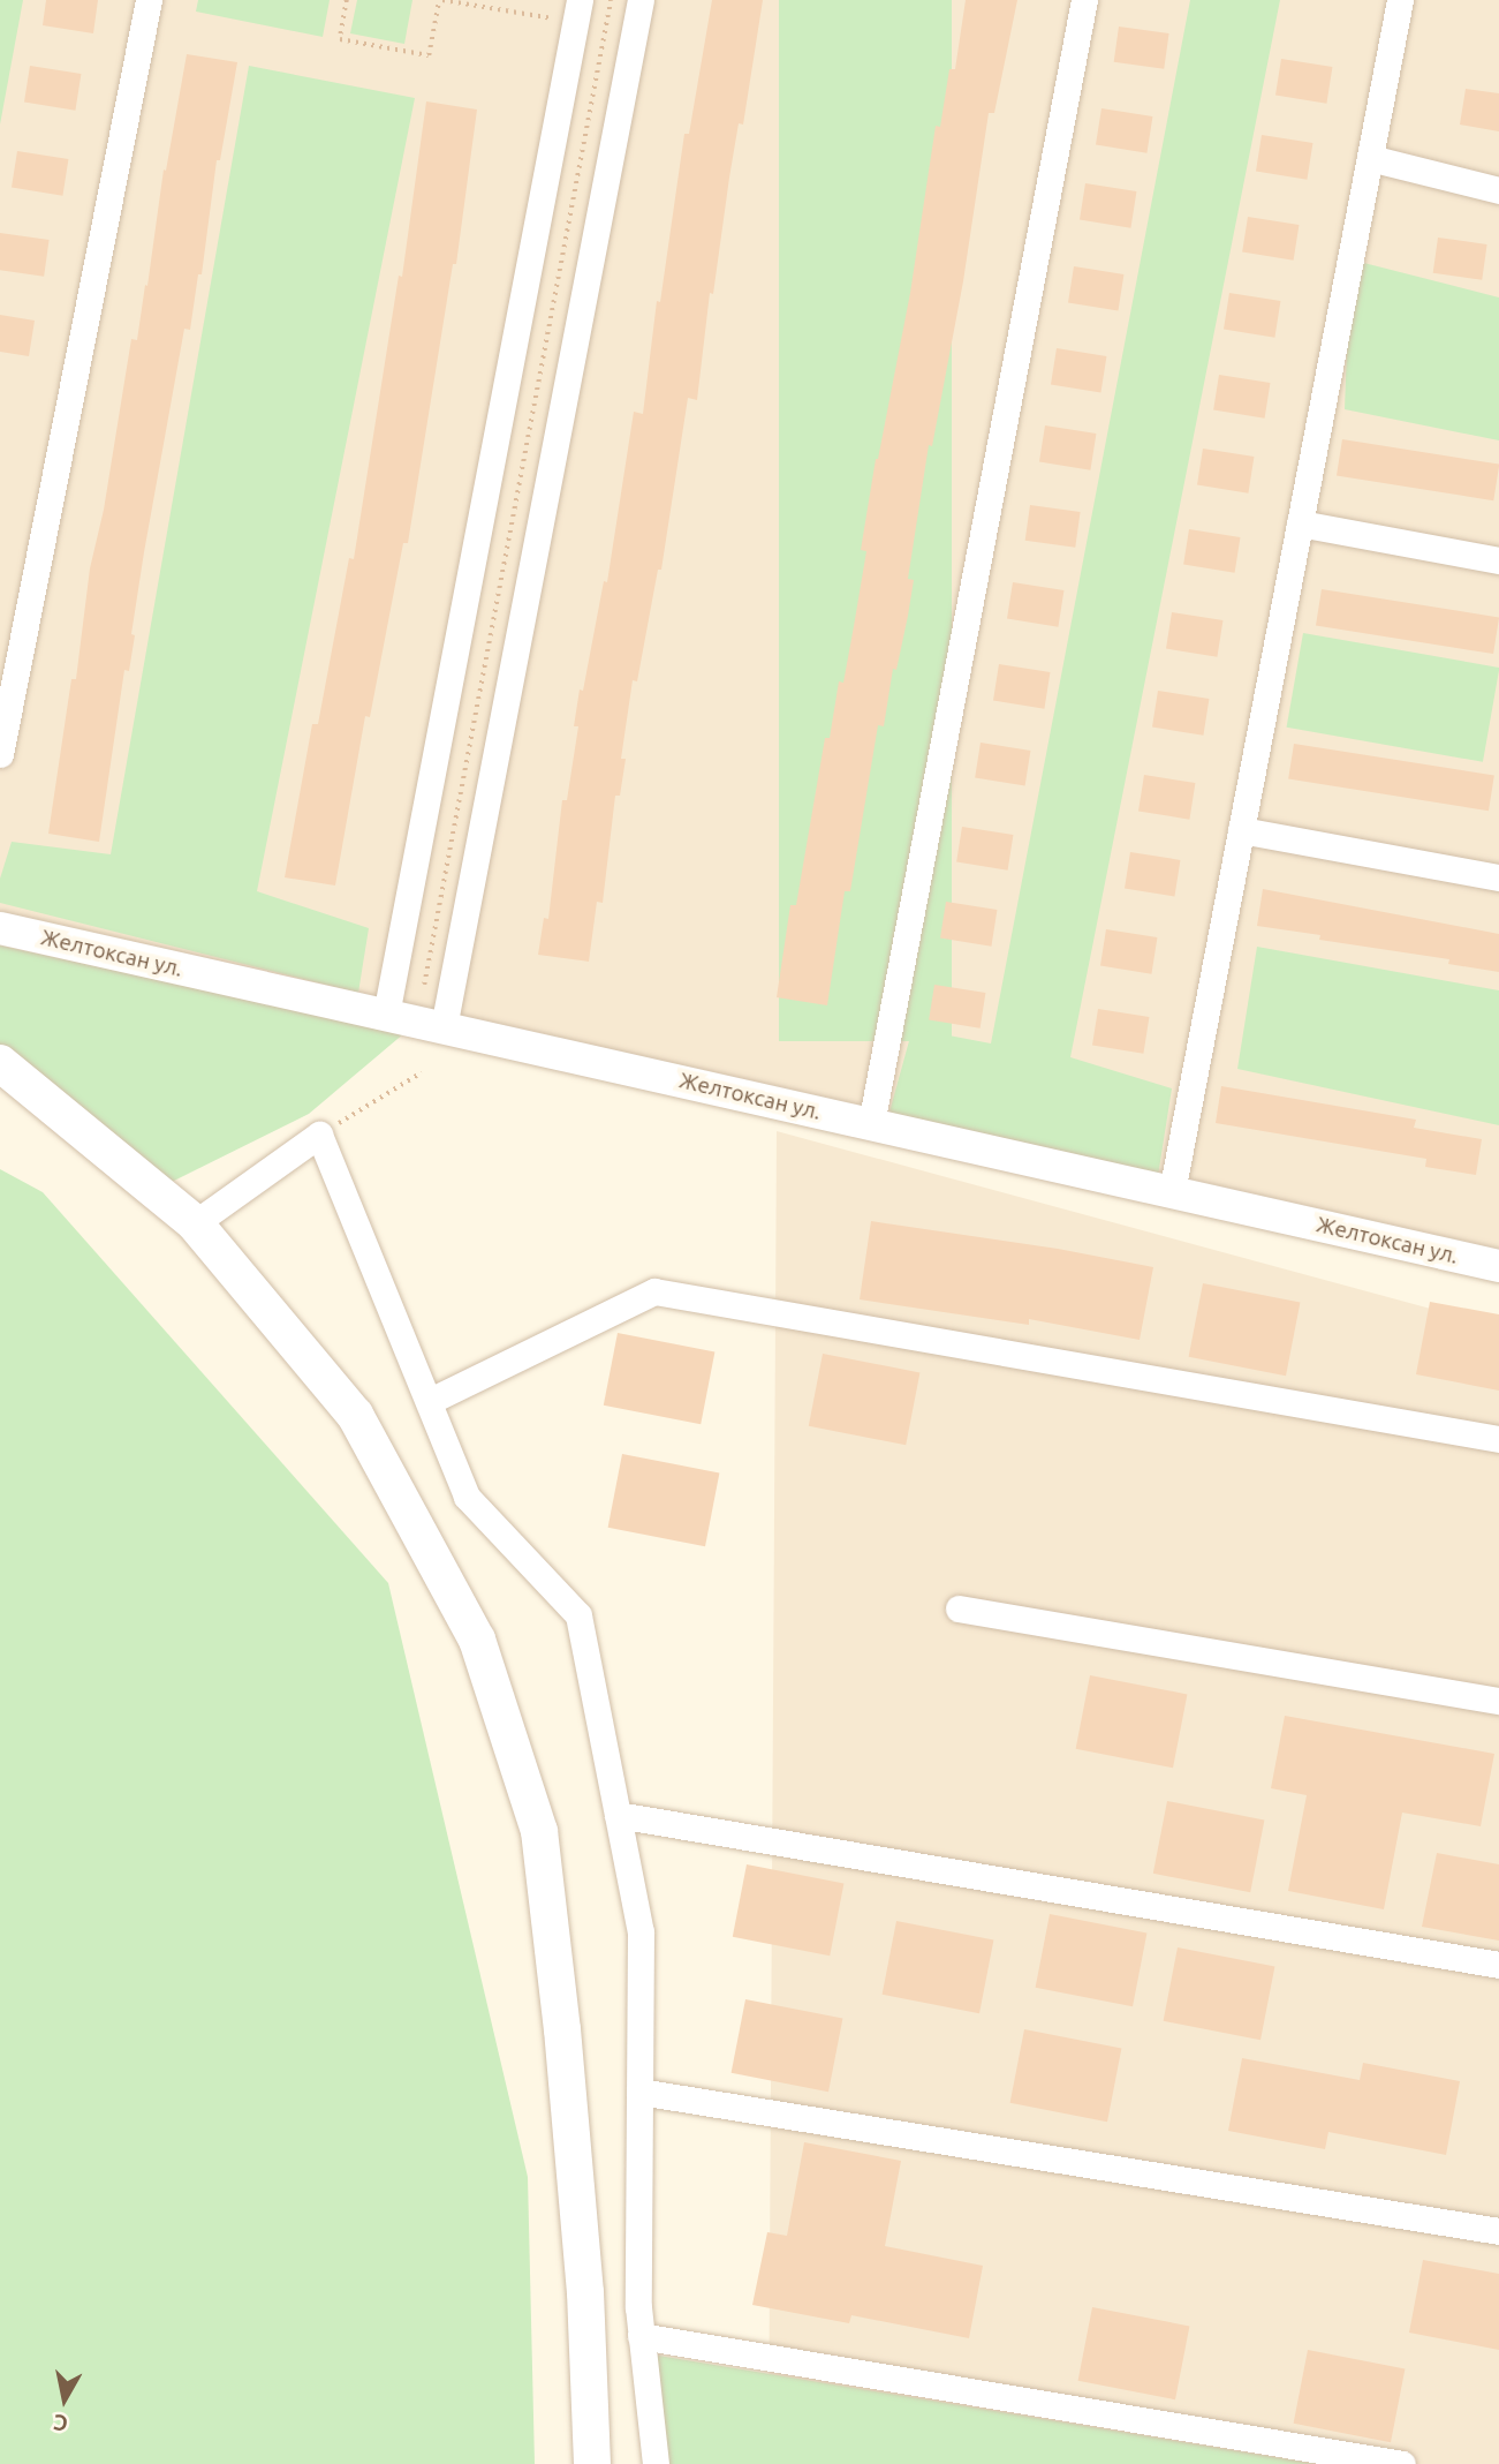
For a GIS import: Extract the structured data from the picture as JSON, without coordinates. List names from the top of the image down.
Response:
{
  "streets": {
    "street": ["Желтоксан ул."]
  },
  "north": "bottom"
}
